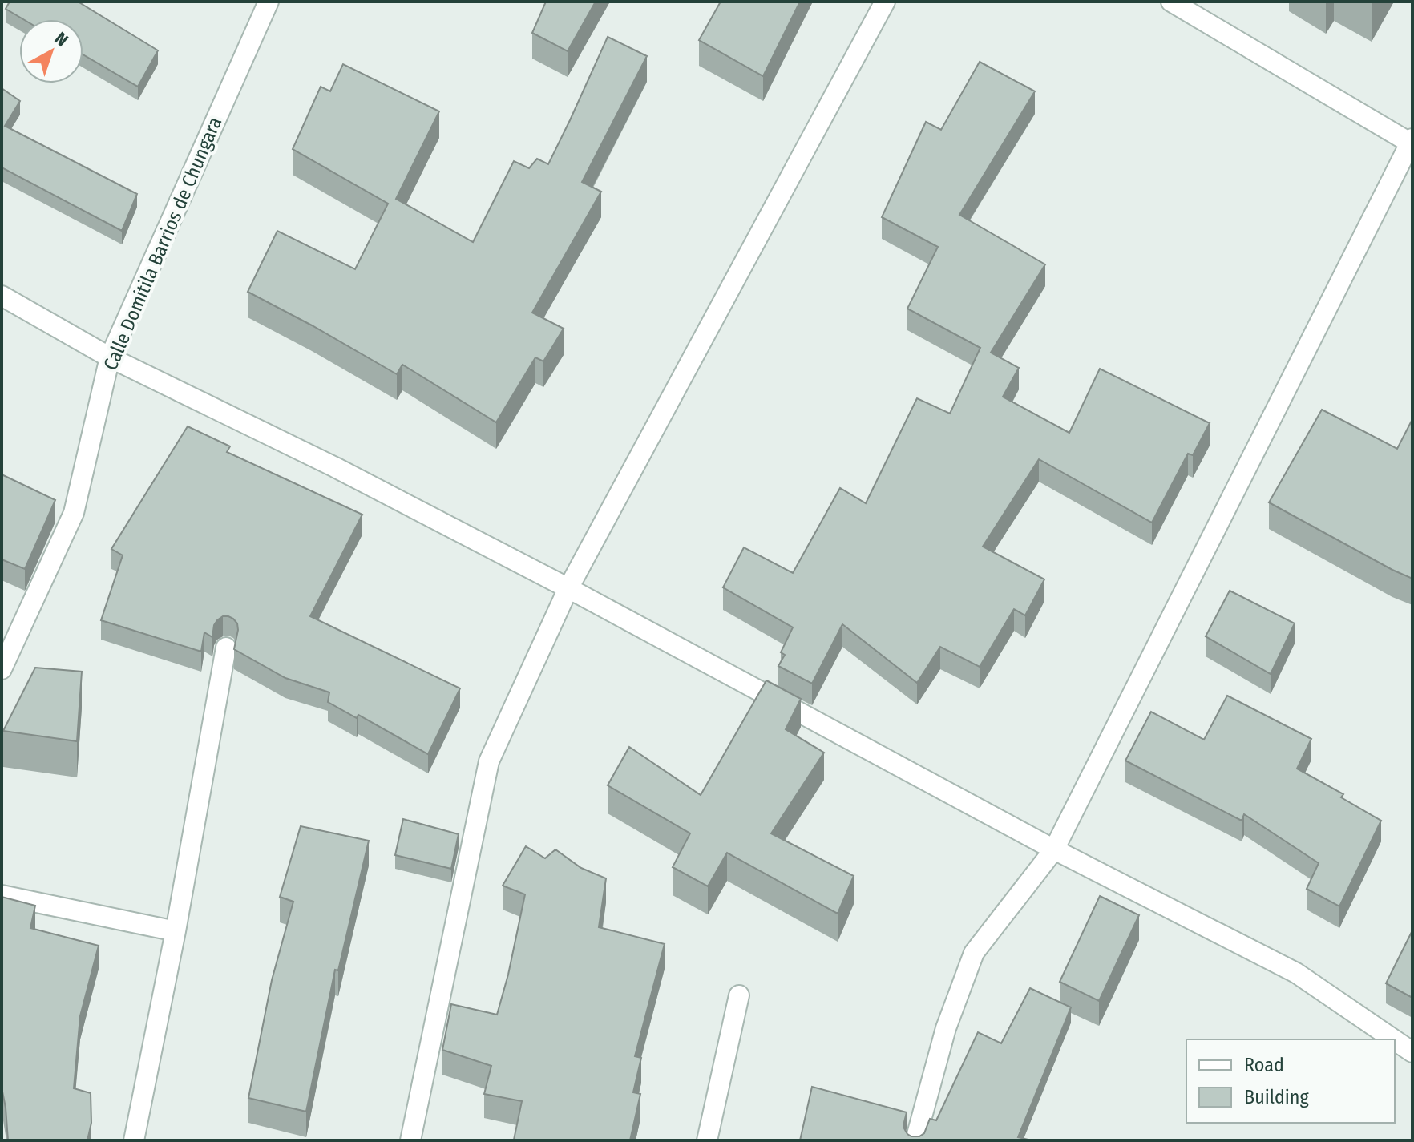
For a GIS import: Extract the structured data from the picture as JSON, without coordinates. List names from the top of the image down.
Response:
{
  "streets": {
    "street": ["Calle Domitila Barrios de Chungara"]
  },
  "legend": ["Road", "Building"],
  "north": "top right"
}
